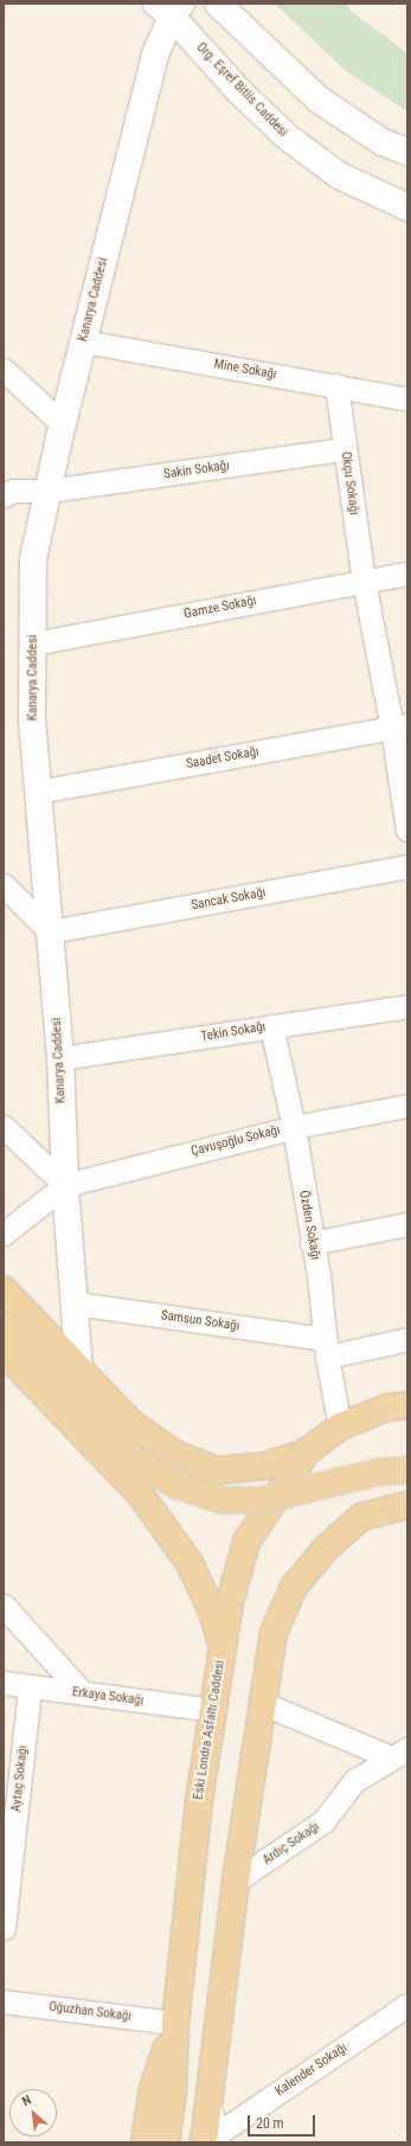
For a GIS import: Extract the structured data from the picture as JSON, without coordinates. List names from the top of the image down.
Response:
{
  "streets": {
    "main road": ["Eski Londra Asfaltı Caddesi"],
    "street": [
      "Org. Eşref Bitlis Caddesi",
      "Kanarya Caddesi",
      "Mine Sokağı",
      "Sakin Sokağı",
      "Okçu Sokağı",
      "Gamze Sokağı",
      "Saadet Sokağı",
      "Sancak Sokağı",
      "Tekin Sokağı",
      "Çavuşoğlu Sokağı",
      "Özden Sokağı",
      "Samsun Sokağı",
      "Erkaya Sokağı",
      "Aytaç Sokağı",
      "Ardıç Sokağı",
      "Oğuzhan Sokağı",
      "Kalender Sokağı"
    ]
  },
  "crossings": [
    ["Org. Eşref Bitlis Caddesi", "Kanarya Caddesi"],
    ["Kanarya Caddesi", "Mine Sokağı"],
    ["Kanarya Caddesi", "Sakin Sokağı"],
    ["Kanarya Caddesi", "Gamze Sokağı"],
    ["Kanarya Caddesi", "Saadet Sokağı"],
    ["Kanarya Caddesi", "Sancak Sokağı"],
    ["Kanarya Caddesi", "Tekin Sokağı"],
    ["Kanarya Caddesi", "Çavuşoğlu Sokağı"],
    ["Kanarya Caddesi", "Samsun Sokağı"],
    ["Mine Sokağı", "Okçu Sokağı"],
    ["Sakin Sokağı", "Okçu Sokağı"],
    ["Okçu Sokağı", "Gamze Sokağı"],
    ["Okçu Sokağı", "Saadet Sokağı"],
    ["Tekin Sokağı", "Özden Sokağı"],
    ["Çavuşoğlu Sokağı", "Özden Sokağı"],
    ["Özden Sokağı", "Samsun Sokağı"],
    ["Özden Sokağı", "Eski Londra Asfaltı Caddesi"],
    ["Erkaya Sokağı", "Eski Londra Asfaltı Caddesi"],
    ["Erkaya Sokağı", "Aytaç Sokağı"],
    ["Eski Londra Asfaltı Caddesi", "Oğuzhan Sokağı"]
  ],
  "scale_bar": "20 m",
  "north": "top left"
}
